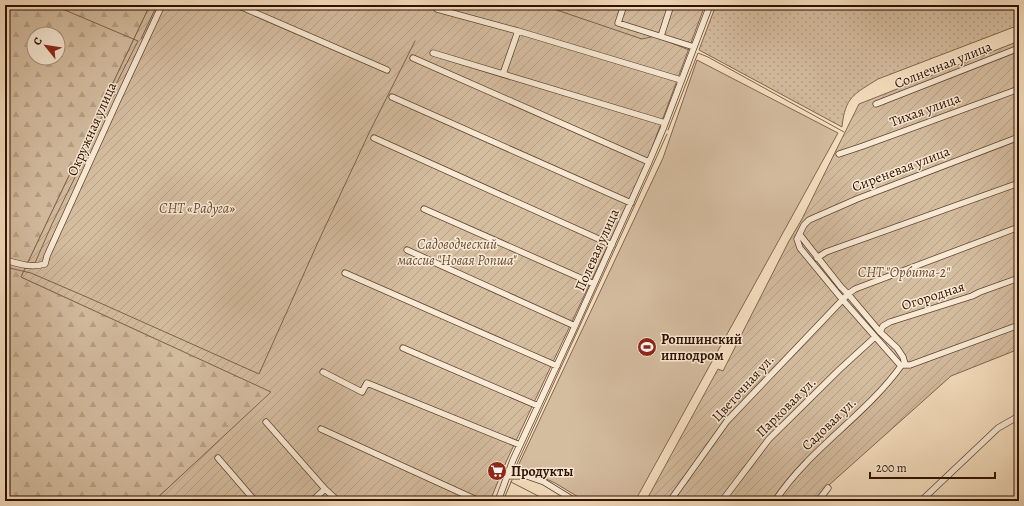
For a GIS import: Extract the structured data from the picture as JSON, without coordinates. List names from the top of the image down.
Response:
{
  "streets": {
    "street": [
      "Солнечная улица",
      "Тихая улица",
      "Окружная улица",
      "Сиреневая улица",
      "Полевая улица",
      "Огородная",
      "Цветочная ул.",
      "Парковая ул.",
      "Садовая ул."
    ]
  },
  "parks": ["СНТ «Радуга»", "Садоводческий массив \"Новая Ропша\"", "СНТ \"Орбита-2\""],
  "places": {
    "sports": ["Ропшинский ипподром"],
    "supermarket": ["Продукты"]
  },
  "scale_bar": "200 m",
  "north": "top left"
}
